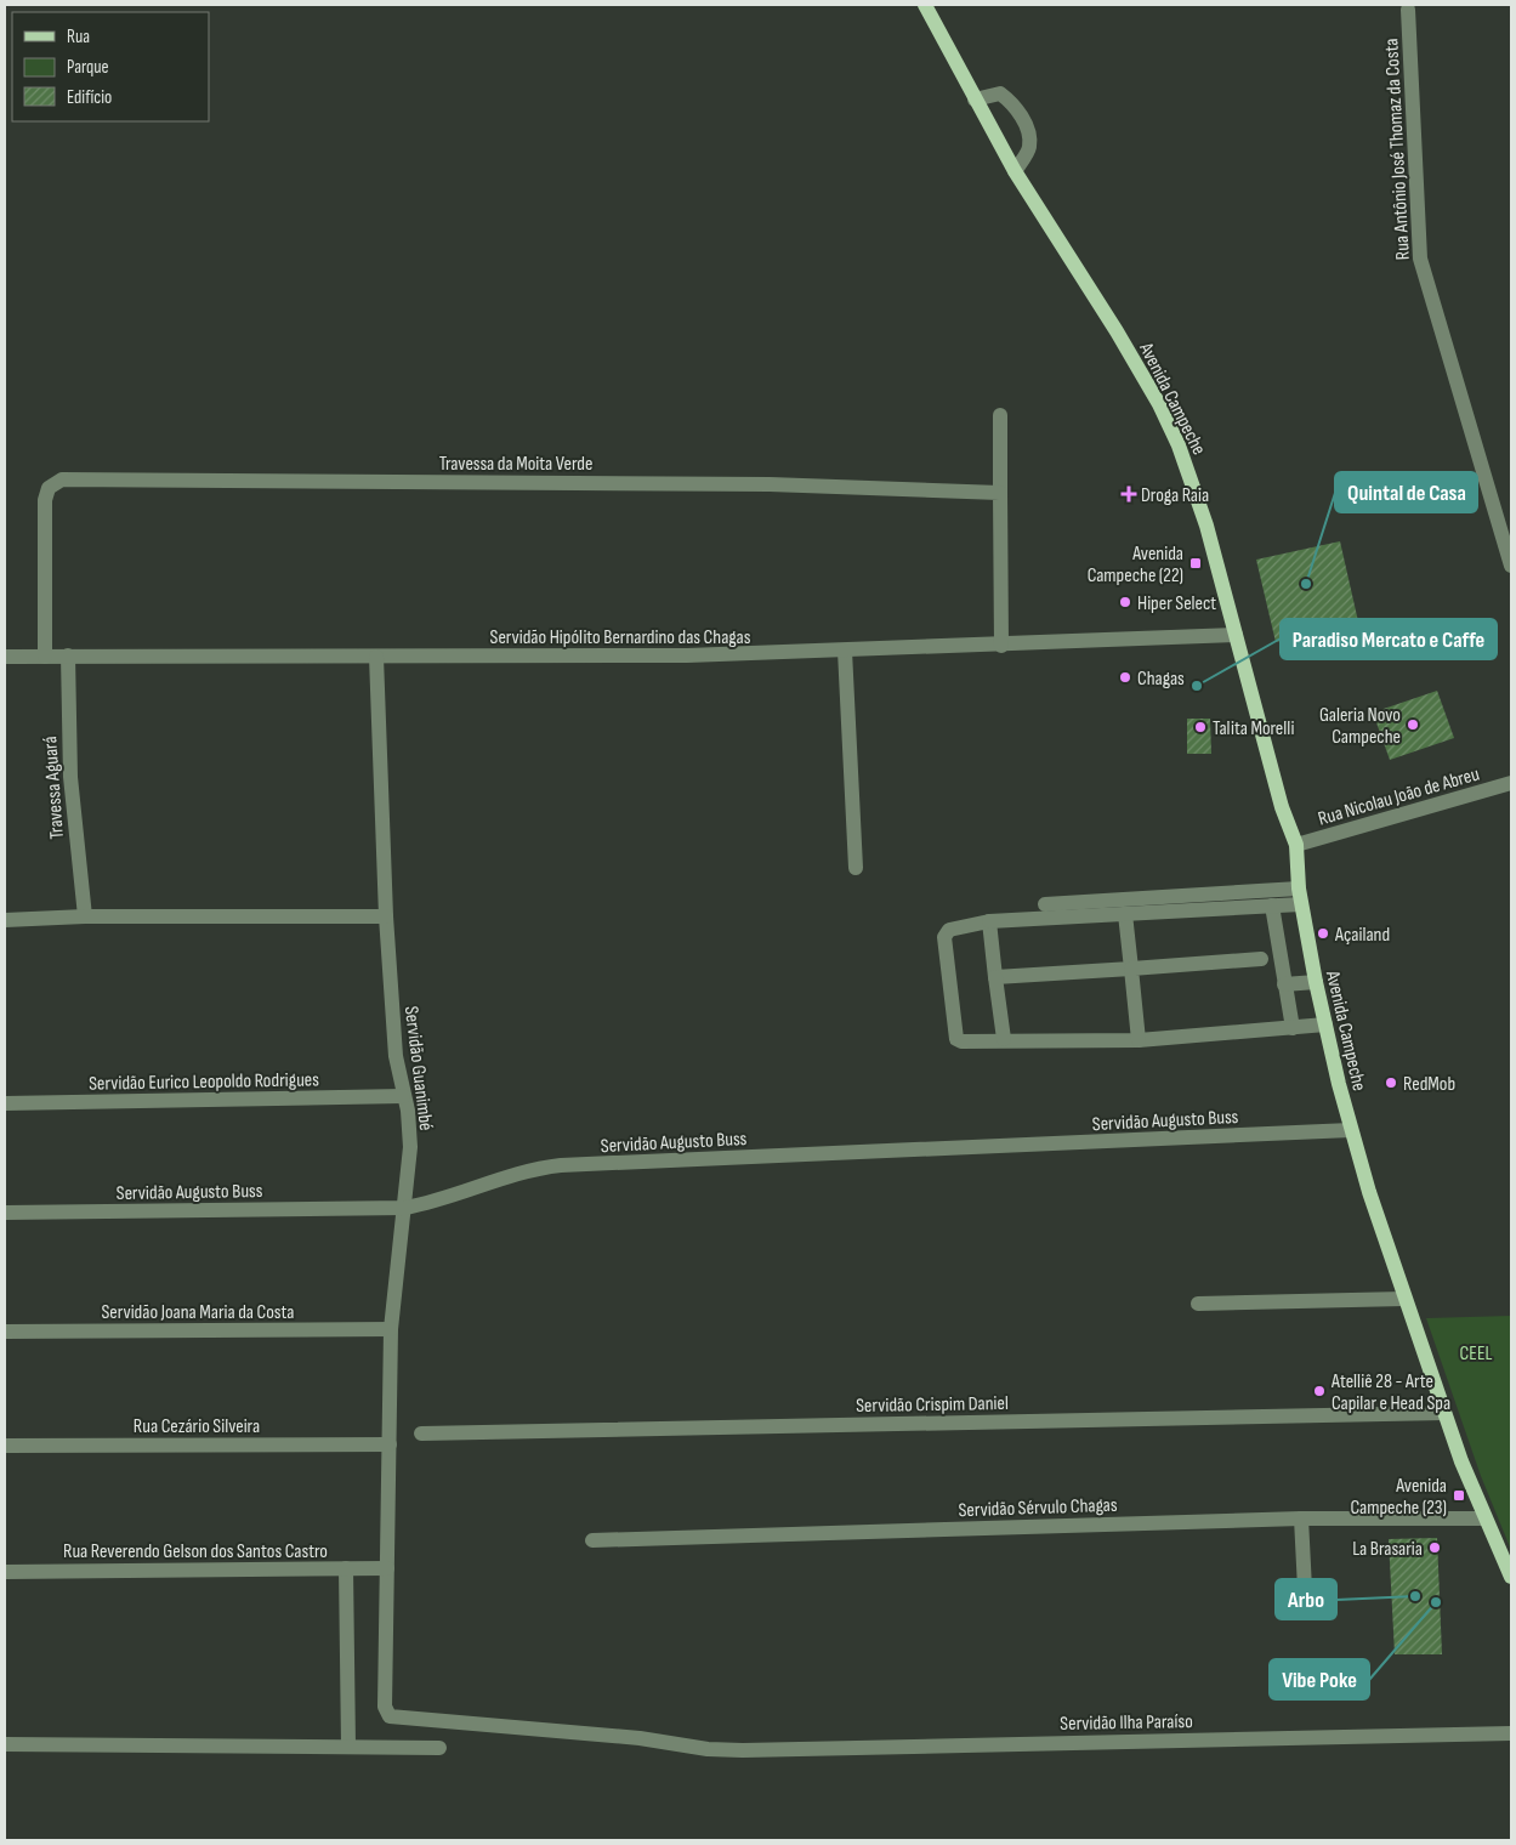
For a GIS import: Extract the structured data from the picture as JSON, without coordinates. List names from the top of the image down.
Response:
{
  "streets": {
    "main road": ["Avenida Campeche"],
    "street": [
      "Rua Antônio José Thomaz da Costa",
      "Travessa da Moita Verde",
      "Servidão Hipólito Bernardino das Chagas",
      "Travessa Aguará",
      "Rua Nicolau João de Abreu",
      "Servidão Guanimbé",
      "Servidão Eurico Leopoldo Rodrigues",
      "Servidão Augusto Buss",
      "Servidão Joana Maria da Costa",
      "Servidão Crispim Daniel",
      "Rua Cezário Silveira",
      "Servidão Sérvulo Chagas",
      "Rua Reverendo Gelson dos Santos Castro",
      "Servidão Ilha Paraíso"
    ]
  },
  "crossings": [
    ["Avenida Campeche", "Servidão Hipólito Bernardino das Chagas"],
    ["Avenida Campeche", "Rua Nicolau João de Abreu"],
    ["Avenida Campeche", "Servidão Augusto Buss"],
    ["Avenida Campeche", "Servidão Crispim Daniel"],
    ["Avenida Campeche", "Servidão Sérvulo Chagas"],
    ["Travessa da Moita Verde", "Servidão Hipólito Bernardino das Chagas"],
    ["Servidão Hipólito Bernardino das Chagas", "Travessa Aguará"],
    ["Servidão Hipólito Bernardino das Chagas", "Servidão Guanimbé"],
    ["Servidão Guanimbé", "Servidão Eurico Leopoldo Rodrigues"],
    ["Servidão Guanimbé", "Servidão Augusto Buss"],
    ["Servidão Guanimbé", "Servidão Joana Maria da Costa"],
    ["Servidão Guanimbé", "Rua Cezário Silveira"],
    ["Servidão Guanimbé", "Rua Reverendo Gelson dos Santos Castro"],
    ["Servidão Guanimbé", "Servidão Ilha Paraíso"],
    ["Rua Reverendo Gelson dos Santos Castro", "Servidão Ilha Paraíso"]
  ],
  "parks": ["CEEL"],
  "places": {
    "health": ["Droga Raia"],
    "transit": ["Avenida Campeche (22)", "Avenida Campeche (23)"],
    "other": [
      "Quintal de Casa",
      "Hiper Select",
      "Chagas",
      "Paradiso Mercato e Caffe",
      "Galeria Novo Campeche",
      "Talita Morelli",
      "Açailand",
      "RedMob",
      "Atelliê 28 - Arte Capilar e Head Spa",
      "La Brasaria",
      "Arbo",
      "Vibe Poke"
    ]
  },
  "legend": ["Rua", "Parque", "Edifício"]
}
